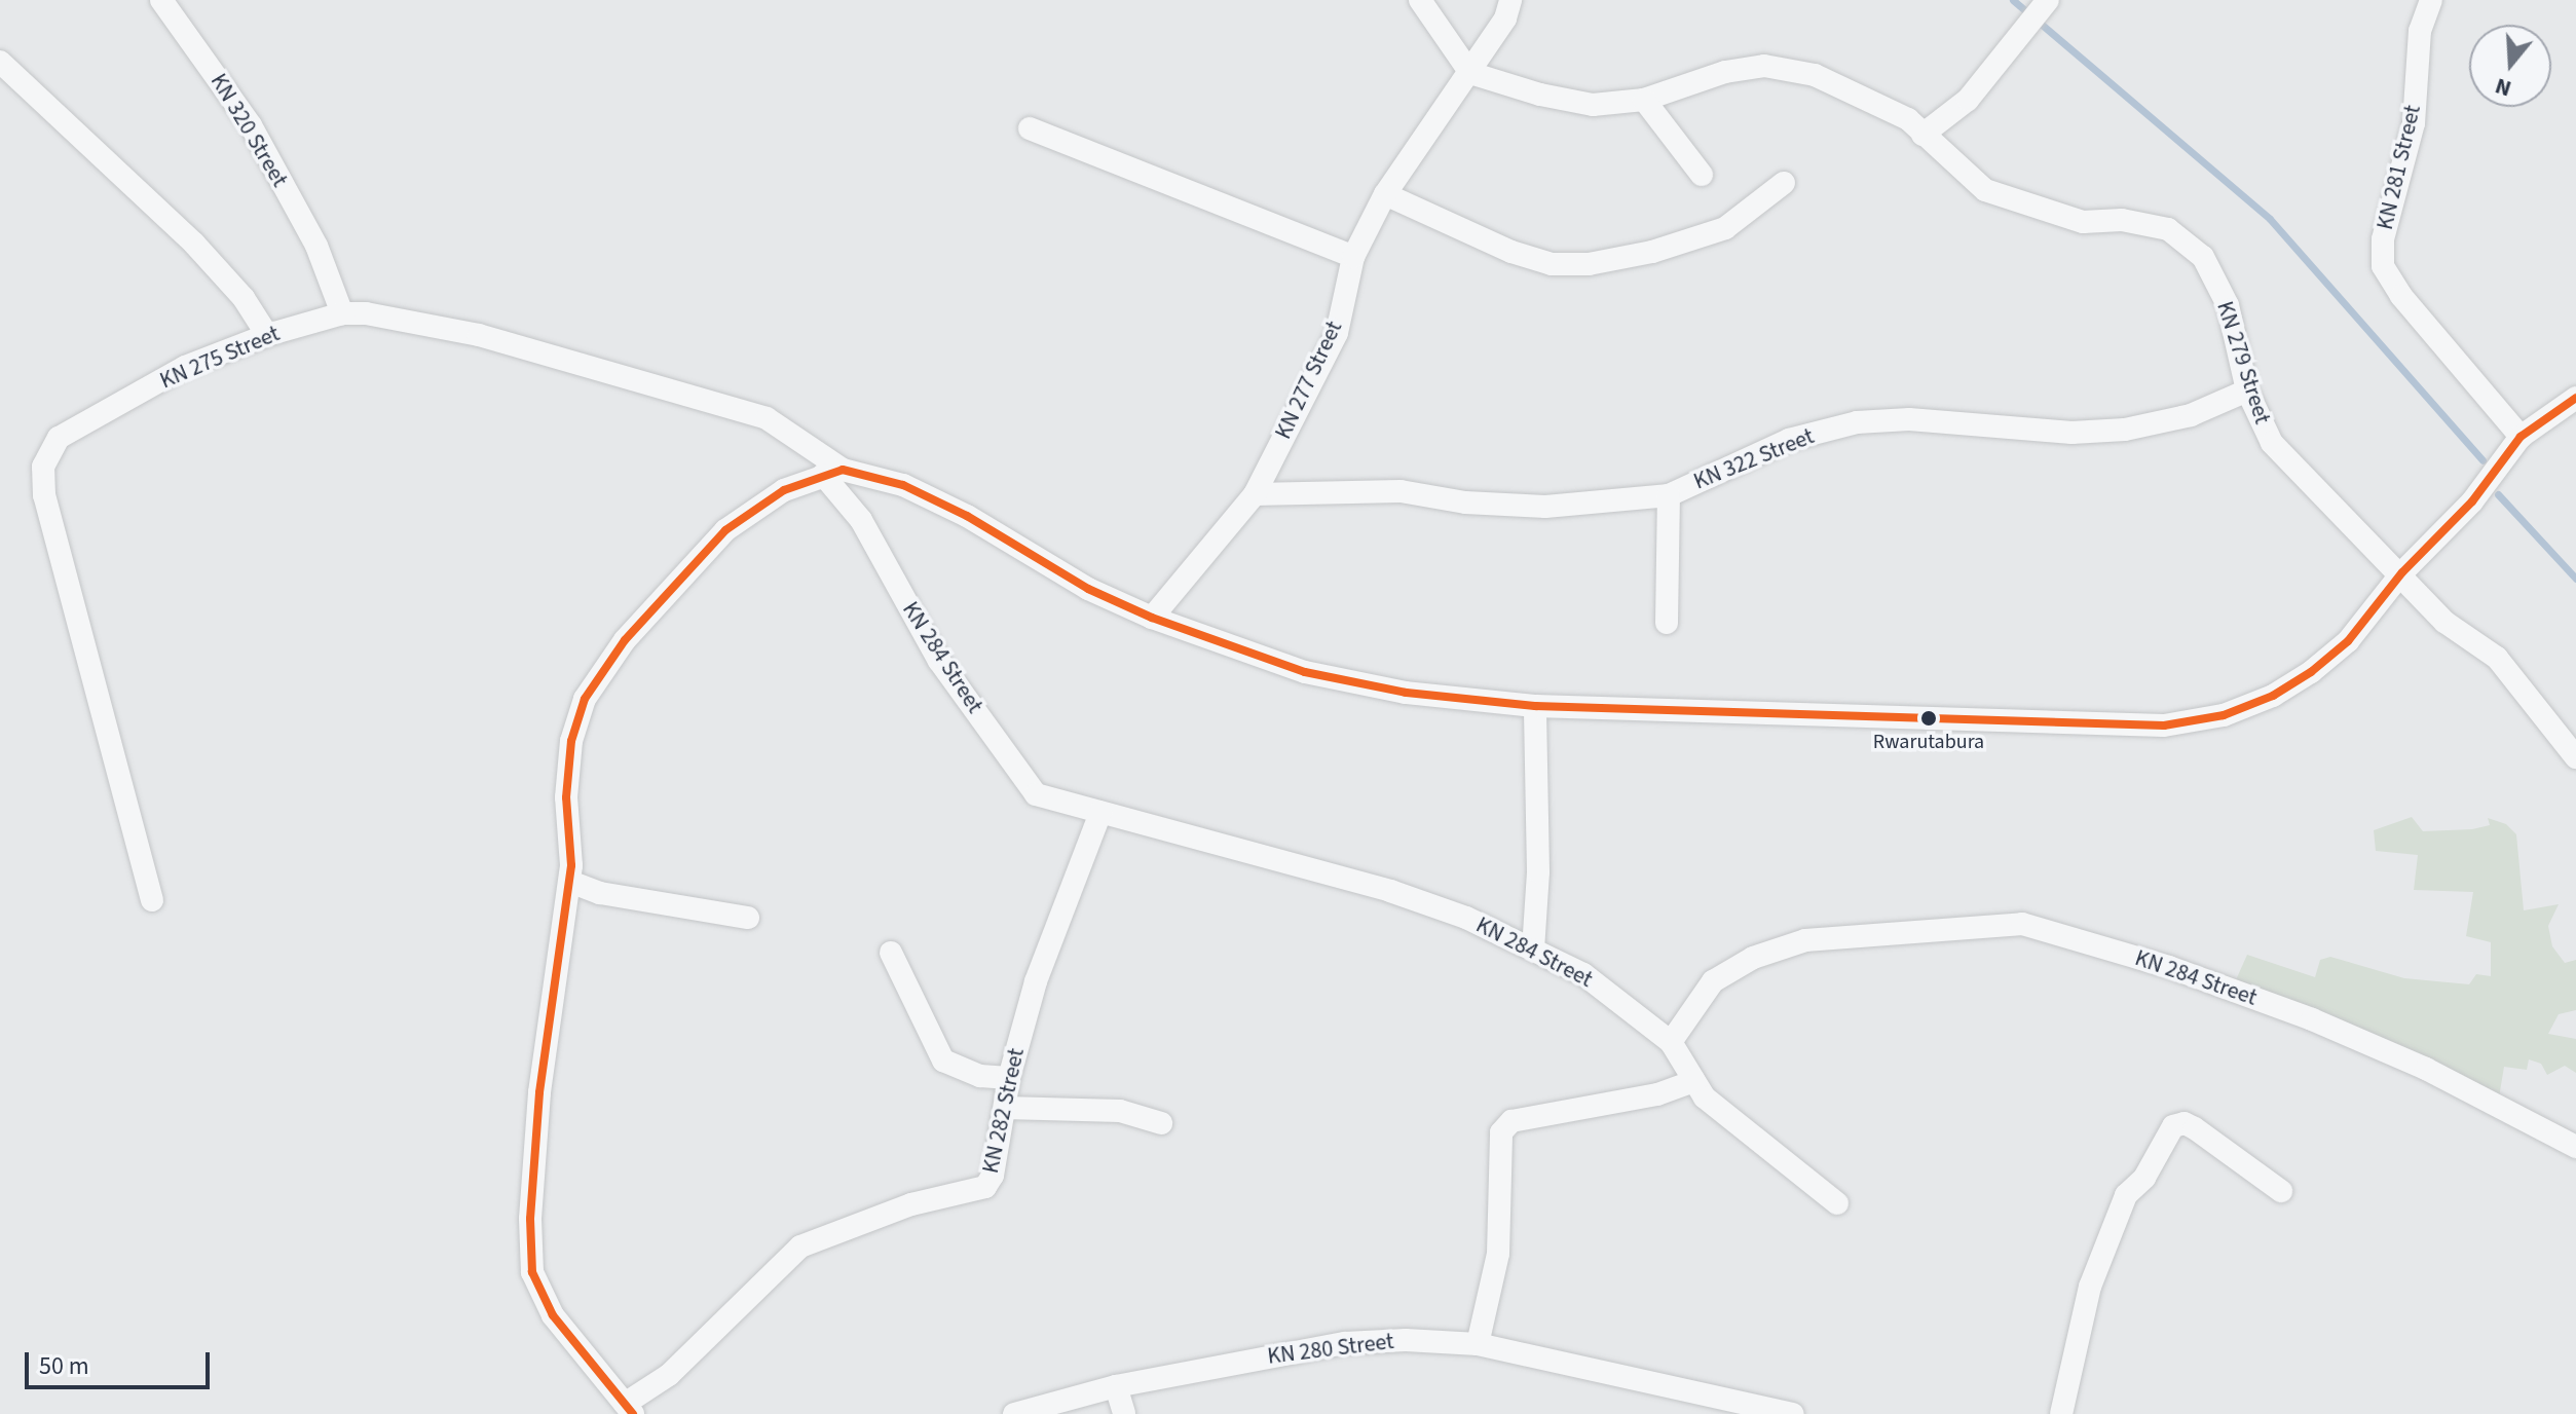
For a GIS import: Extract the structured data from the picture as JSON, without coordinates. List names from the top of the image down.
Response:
{
  "streets": {
    "street": [
      "KN 320 Street",
      "KN 281 Street",
      "KN 275 Street",
      "KN 279 Street",
      "KN 277 Street",
      "KN 322 Street",
      "KN 284 Street",
      "KN 282 Street",
      "KN 280 Street"
    ]
  },
  "crossings": [
    ["KN 320 Street", "KN 275 Street"],
    ["KN 275 Street", "KN 284 Street"],
    ["KN 279 Street", "KN 277 Street"],
    ["KN 279 Street", "KN 322 Street"],
    ["KN 277 Street", "KN 322 Street"],
    ["KN 284 Street", "KN 282 Street"]
  ],
  "places": ["Rwarutabura"],
  "scale_bar": "50 m",
  "north": "bottom"
}
